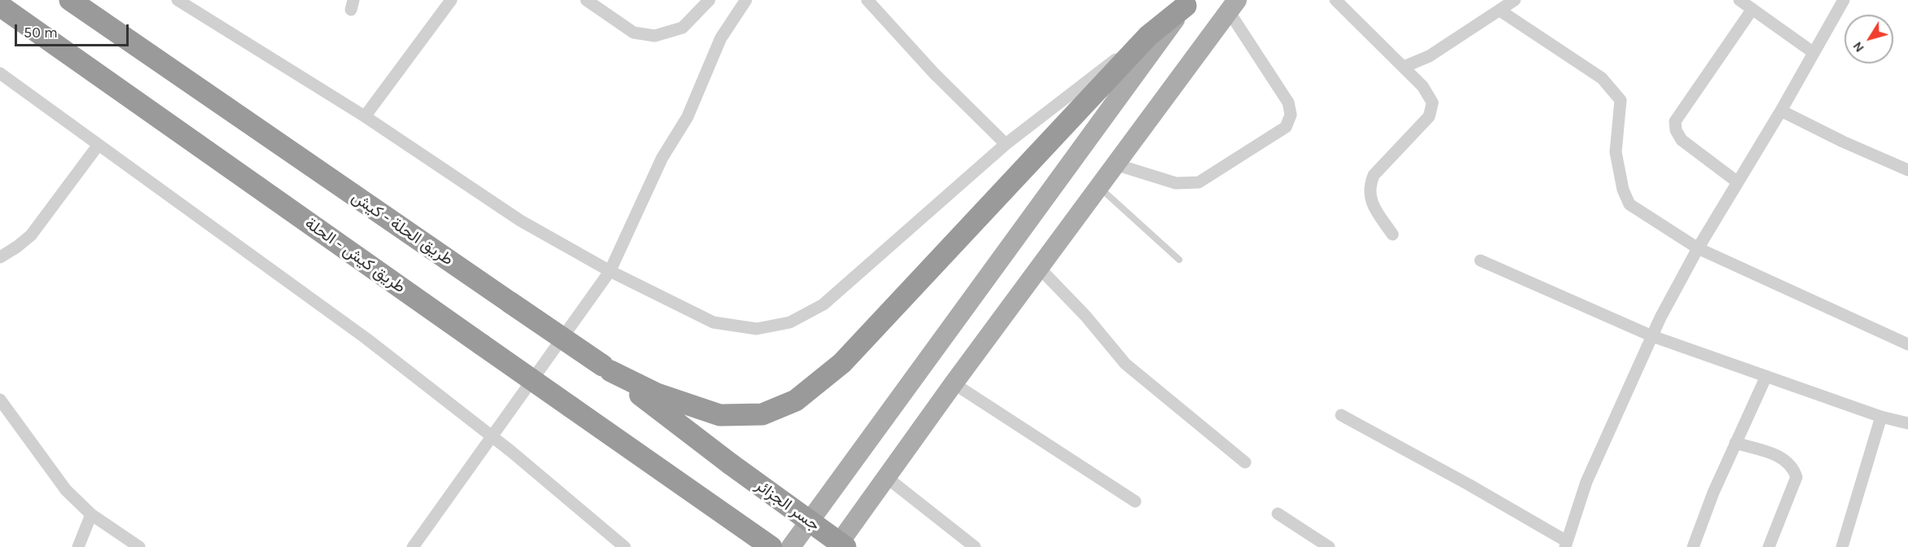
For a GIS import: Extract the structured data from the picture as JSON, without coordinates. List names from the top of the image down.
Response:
{
  "streets": {
    "highway": ["طريق الحلة - كيش", "طريق كيش - الحلة", "جسر الجزائر"]
  },
  "crossings": [
    ["طريق الحلة - كيش", "جسر الجزائر"]
  ],
  "scale_bar": "50 m",
  "north": "bottom left"
}
